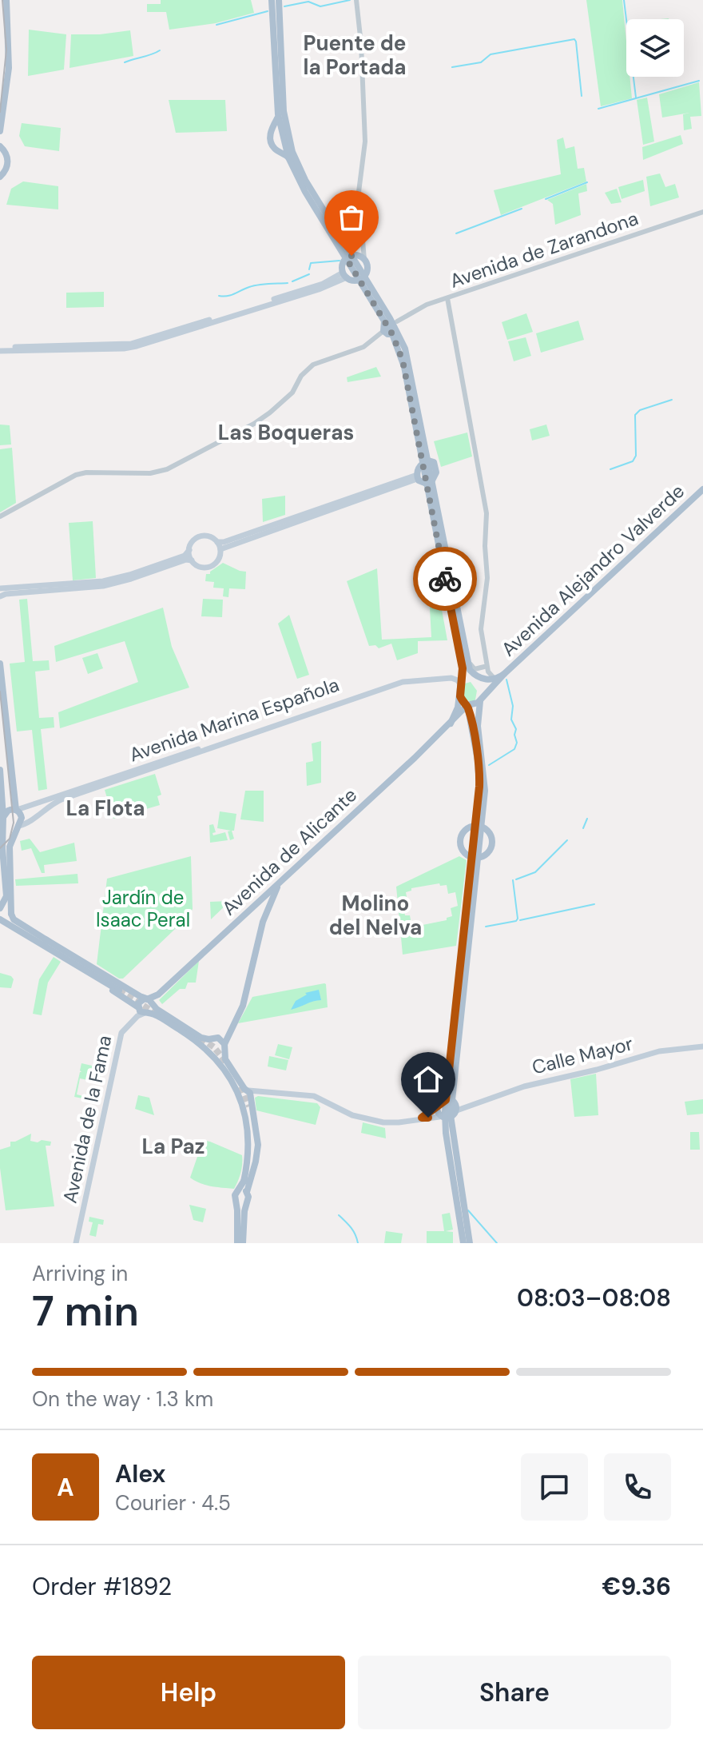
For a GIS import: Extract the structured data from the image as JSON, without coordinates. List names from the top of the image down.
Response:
{
  "streets": {
    "main road": [
      "Avenida Alejandro Valverde",
      "Avenida Marina Española",
      "Avenida de Alicante",
      "Calle Mayor",
      "Avenida de la Fama"
    ],
    "street": ["Avenida de Zarandona"]
  },
  "crossings": [
    ["Avenida Marina Española", "Avenida de Alicante"]
  ],
  "districts": [
    "Puente de la Portada",
    "Las Boqueras",
    "La Flota",
    "Molino del Nelva",
    "La Paz"
  ],
  "parks": ["Jardín de Isaac Peral"],
  "page": {
    "heading": ["7 min", "Arriving in", "08:03–08:08"],
    "panel": [
      "Alex",
      "Courier · 4.5",
      "Order #1892",
      "€9.36"
    ],
    "bar": "On the way · 1.3 km",
    "round": "A",
    "buttons": ["Help", "Share"]
  }
}
